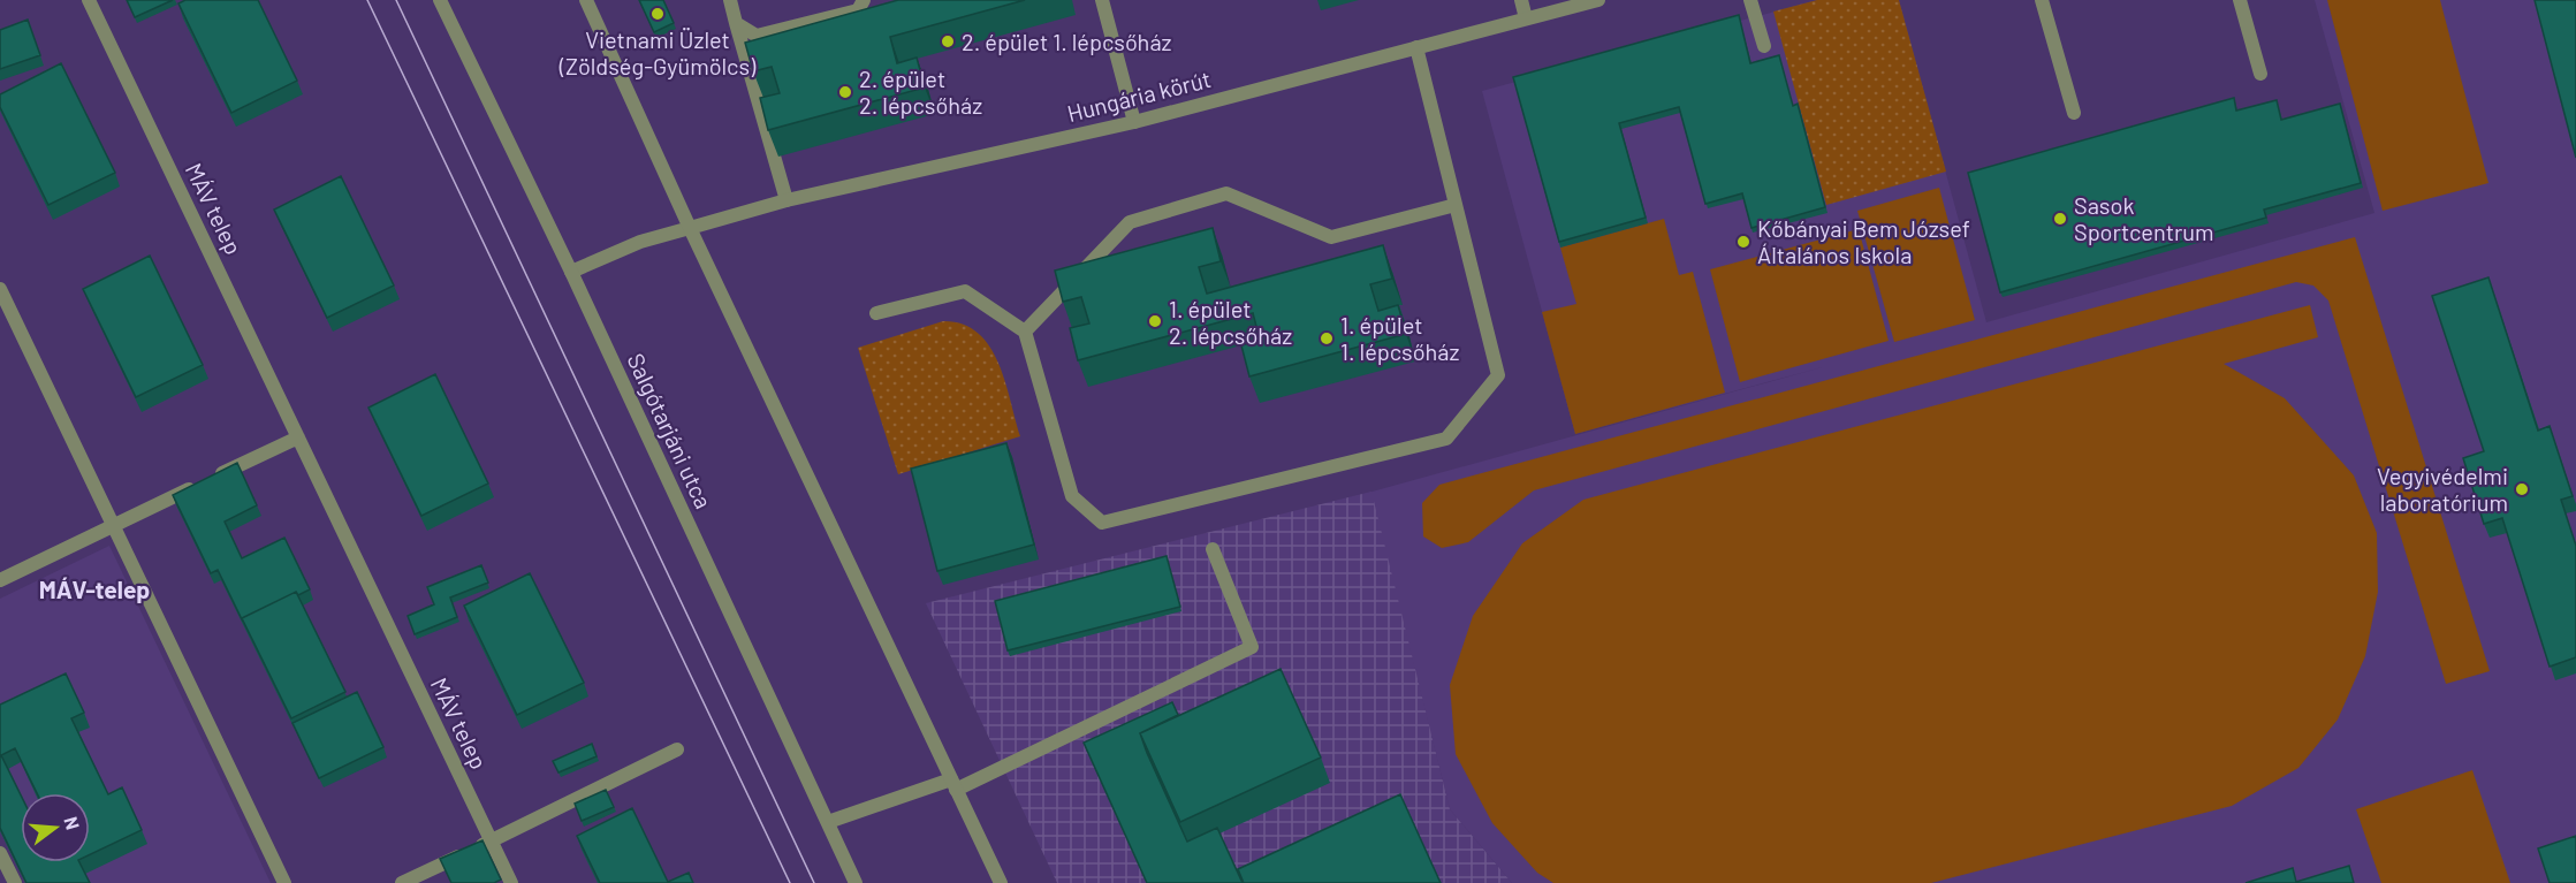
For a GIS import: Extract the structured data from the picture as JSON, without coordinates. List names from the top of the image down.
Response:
{
  "streets": {
    "street": ["Hungária körút", "MÁV telep", "Salgótarjáni utca"]
  },
  "crossings": [
    ["Hungária körút", "Salgótarjáni utca"]
  ],
  "districts": ["MÁV-telep"],
  "places": [
    "Vietnami Üzlet (Zöldség-Gyümölcs)",
    "2. épület 1. lépcsőház",
    "2. épület 2. lépcsőház",
    "Sasok Sportcentrum",
    "Kőbányai Bem József Általános Iskola",
    "1. épület 2. lépcsőház",
    "1. épület 1. lépcsőház",
    "Vegyivédelmi laboratórium"
  ],
  "north": "right"
}
